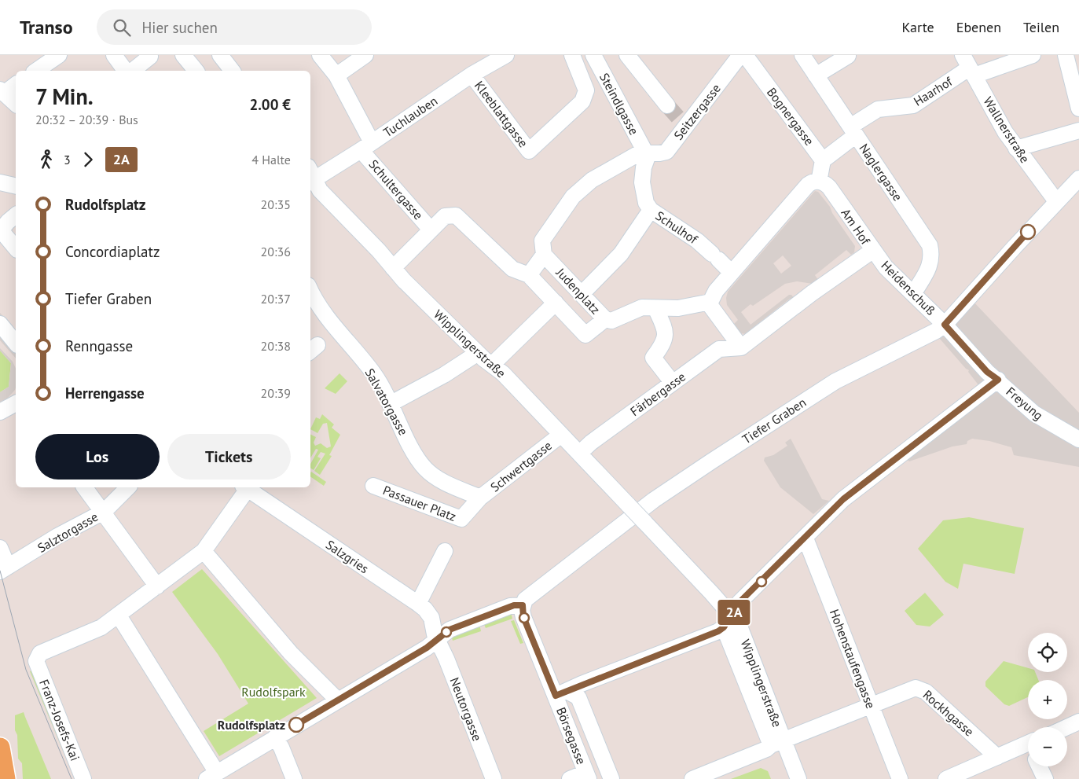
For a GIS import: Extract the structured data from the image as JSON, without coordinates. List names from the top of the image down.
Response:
{
  "streets": {
    "street": [
      "Haarhof",
      "Steindlgasse",
      "Seitzergasse",
      "Kleeblattgasse",
      "Tuchlauben",
      "Bognergasse",
      "Wallnerstraße",
      "Naglergasse",
      "Schultergasse",
      "Am Hof",
      "Schulhof",
      "Heidenschuß",
      "Judenplatz",
      "Wipplingerstraße",
      "Färbergasse",
      "Salvatorgasse",
      "Freyung",
      "Tiefer Graben",
      "Schwertgasse",
      "Passauer Platz",
      "Salztorgasse",
      "Salzgries",
      "Hohenstaufengasse",
      "Neutorgasse",
      "Rockhgasse",
      "Franz-Josefs-Kai",
      "Börsegasse"
    ]
  },
  "crossings": [
    ["Haarhof", "Bognergasse"],
    ["Haarhof", "Wallnerstraße"],
    ["Haarhof", "Naglergasse"],
    ["Steindlgasse", "Seitzergasse"],
    ["Steindlgasse", "Schulhof"],
    ["Seitzergasse", "Schulhof"],
    ["Seitzergasse", "Judenplatz"],
    ["Kleeblattgasse", "Tuchlauben"],
    ["Tuchlauben", "Schultergasse"],
    ["Tuchlauben", "Wipplingerstraße"],
    ["Wallnerstraße", "Tiefer Graben"],
    ["Naglergasse", "Heidenschuß"],
    ["Schultergasse", "Judenplatz"],
    ["Am Hof", "Heidenschuß"],
    ["Am Hof", "Färbergasse"],
    ["Heidenschuß", "Freyung"],
    ["Heidenschuß", "Tiefer Graben"],
    ["Wipplingerstraße", "Färbergasse"],
    ["Wipplingerstraße", "Schwertgasse"],
    ["Wipplingerstraße", "Rockhgasse"],
    ["Salvatorgasse", "Schwertgasse"],
    ["Salvatorgasse", "Passauer Platz"],
    ["Freyung", "Tiefer Graben"],
    ["Tiefer Graben", "Börsegasse"],
    ["Schwertgasse", "Passauer Platz"],
    ["Salzgries", "Neutorgasse"],
    ["Hohenstaufengasse", "Rockhgasse"]
  ],
  "parks": ["Rudolfspark"],
  "places": ["Rudolfsplatz"],
  "lines": ["bus line 2A"],
  "page": {
    "header": "Transo",
    "search": "Hier suchen",
    "nav": ["Karte", "Ebenen", "Teilen"],
    "on_map": "2A",
    "heading": ["7 Min.", "20:32 – 20:39 · Bus", "2.00 €"],
    "legs": ["3", "2A", "4 Halte"],
    "list": [
      {
        "name": "Rudolfsplatz",
        "value": "20:35"
      },
      {
        "name": "Concordiaplatz",
        "value": "20:36"
      },
      {
        "name": "Tiefer Graben",
        "value": "20:37"
      },
      {
        "name": "Renngasse",
        "value": "20:38"
      },
      {
        "name": "Herrengasse",
        "value": "20:39"
      }
    ],
    "buttons": ["Los", "Tickets"],
    "map_buttons": ["+", "−"]
  }
}
